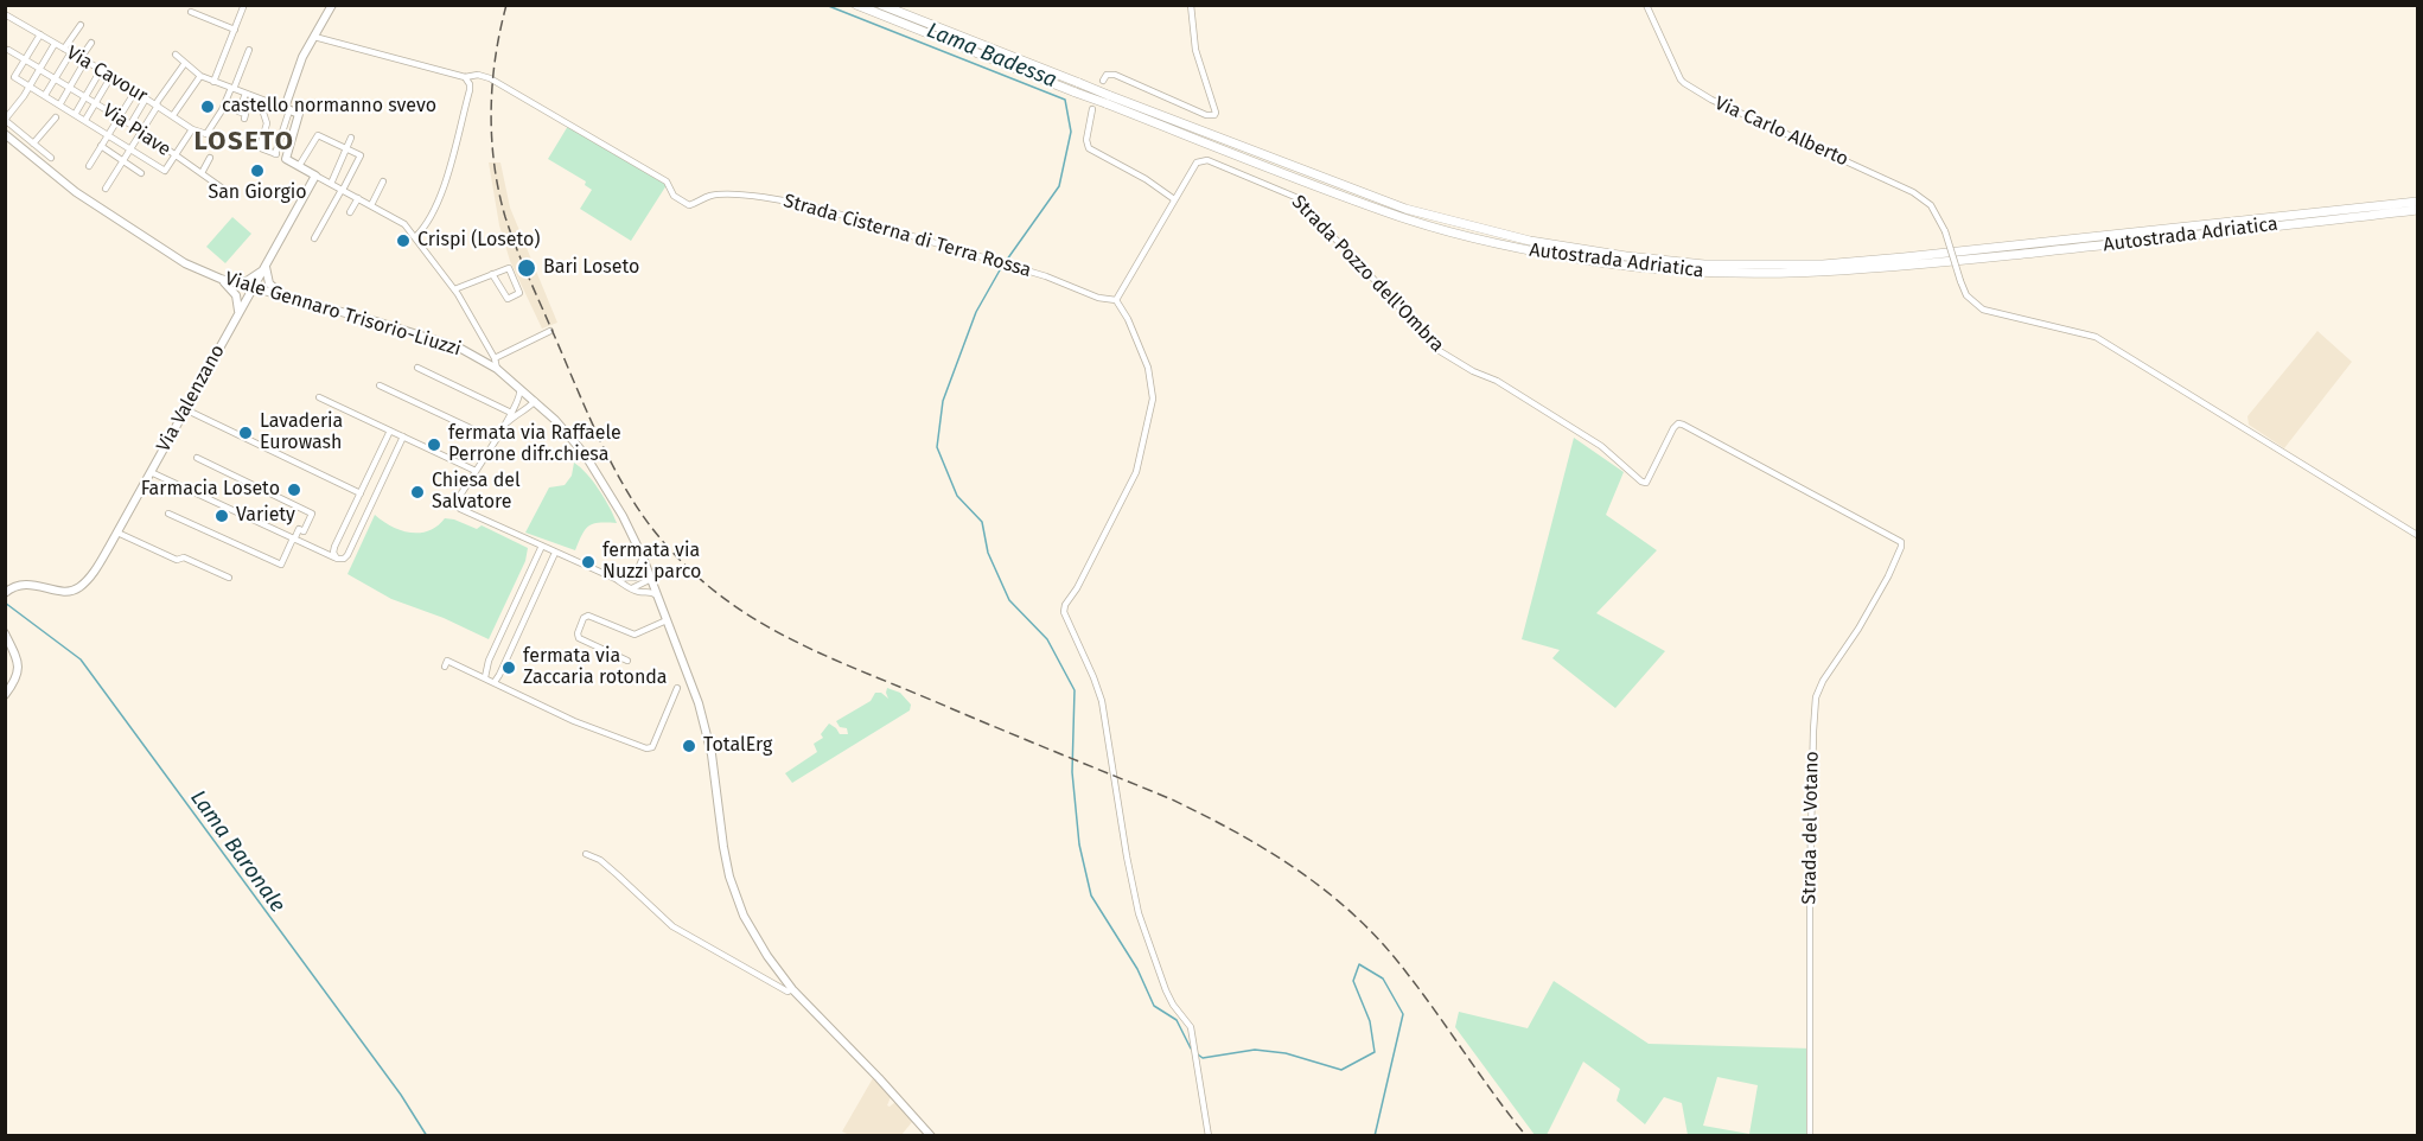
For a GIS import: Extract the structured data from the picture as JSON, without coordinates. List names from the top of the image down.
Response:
{
  "streets": {
    "highway": ["Autostrada Adriatica"],
    "main road": ["Viale Gennaro Trisorio-Liuzzi", "Via Valenzano"],
    "street": [
      "Via Cavour",
      "Via Piave",
      "Via Carlo Alberto",
      "Strada Cisterna di Terra Rossa",
      "Strada Pozzo dell'Ombra",
      "Strada del Votano"
    ]
  },
  "crossings": [
    ["Strada Cisterna di Terra Rossa", "Strada Pozzo dell'Ombra"],
    ["Strada Pozzo dell'Ombra", "Strada del Votano"],
    ["Viale Gennaro Trisorio-Liuzzi", "Via Valenzano"]
  ],
  "districts": ["LOSETO"],
  "water": ["Lama Badessa", "Lama Baronale"],
  "places": [
    "castello normanno svevo",
    "San Giorgio",
    "Crispi (Loseto)",
    "Bari Loseto",
    "Lavaderia Eurowash",
    "fermata via Raffaele Perrone difr.chiesa",
    "Farmacia Loseto",
    "Chiesa del Salvatore",
    "Variety",
    "fermata via Nuzzi parco",
    "fermata via Zaccaria rotonda",
    "TotalErg"
  ]
}
